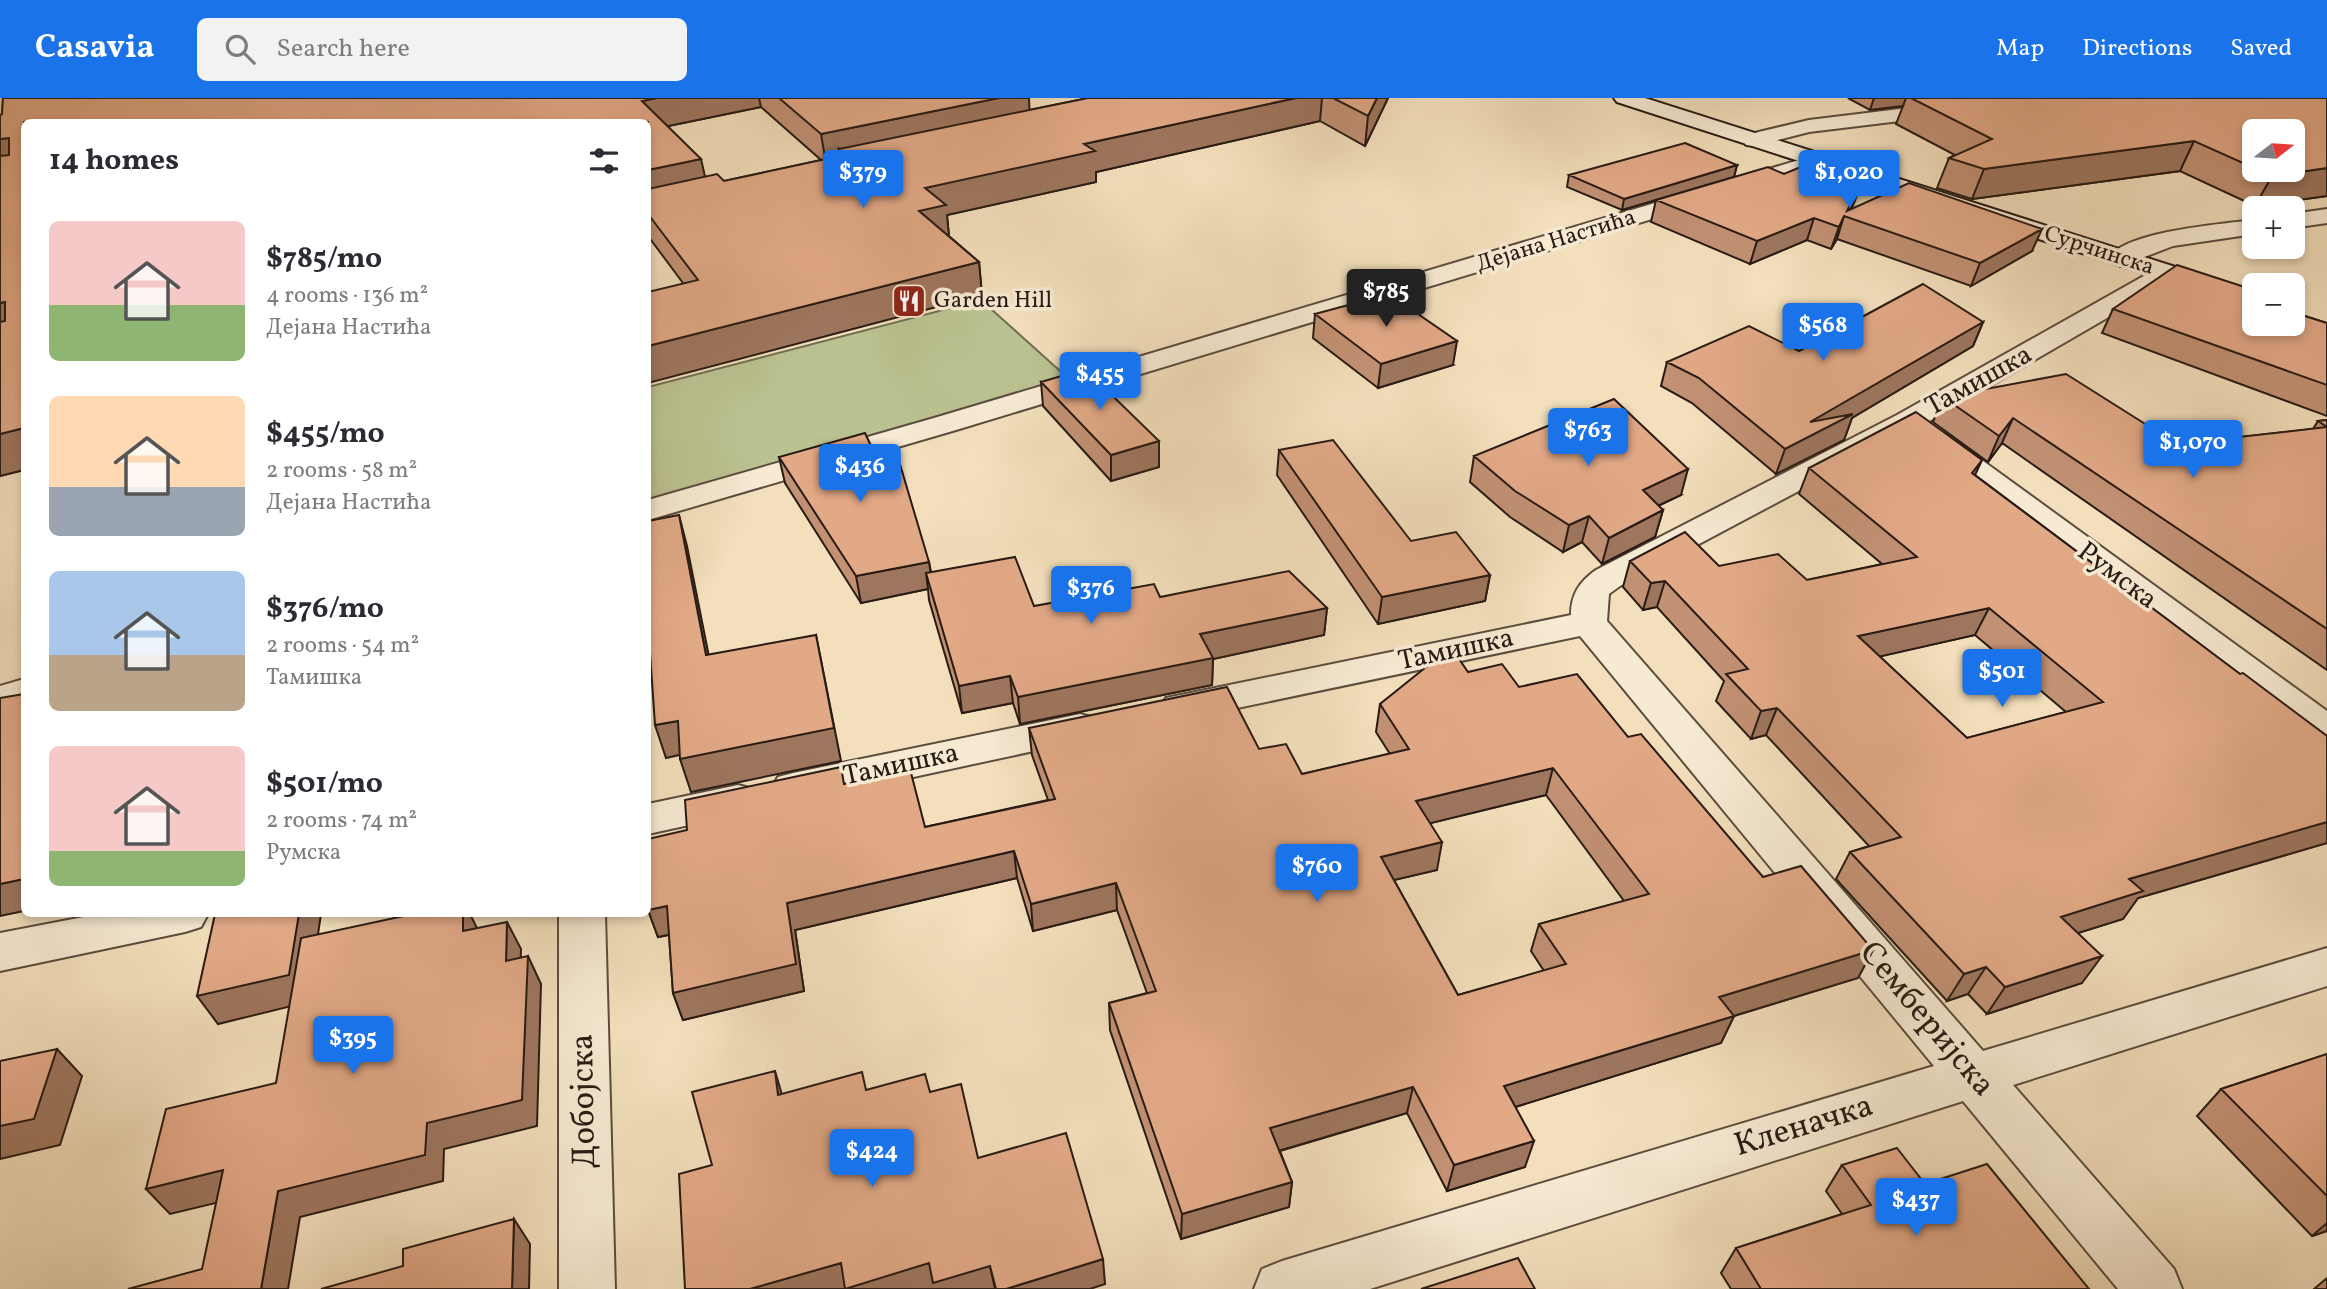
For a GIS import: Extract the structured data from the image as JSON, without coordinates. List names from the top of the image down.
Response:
{
  "streets": {
    "street": [
      "Дејана Настића",
      "Сурчинска",
      "Тамишка",
      "Румска",
      "Семберијска",
      "Добојска",
      "Кленачка"
    ]
  },
  "crossings": [
    ["Дејана Настића", "Сурчинска"],
    ["Сурчинска", "Тамишка"],
    ["Тамишка", "Румска"],
    ["Тамишка", "Семберијска"],
    ["Семберијска", "Кленачка"]
  ],
  "places": {
    "restaurant": ["Garden Hill"]
  },
  "north": "right",
  "page": {
    "header": "Casavia",
    "search": "Search here",
    "nav": ["Map", "Directions", "Saved"],
    "map_buttons": ["+", "−"],
    "heading": "14 homes",
    "price": [
      "$379",
      "$1,020",
      "$785",
      "$568",
      "$455",
      "$763",
      "$1,070",
      "$436",
      "$376",
      "$501",
      "$760",
      "$395",
      "$424",
      "$437"
    ],
    "list": [
      {
        "name": "$785/mo",
        "note": "4 rooms · 136 m² · Дејана Настића"
      },
      {
        "name": "$455/mo",
        "note": "2 rooms · 58 m² · Дејана Настића"
      },
      {
        "name": "$376/mo",
        "note": "2 rooms · 54 m² · Тамишка"
      },
      {
        "name": "$501/mo",
        "note": "2 rooms · 74 m² · Румска"
      }
    ]
  }
}
